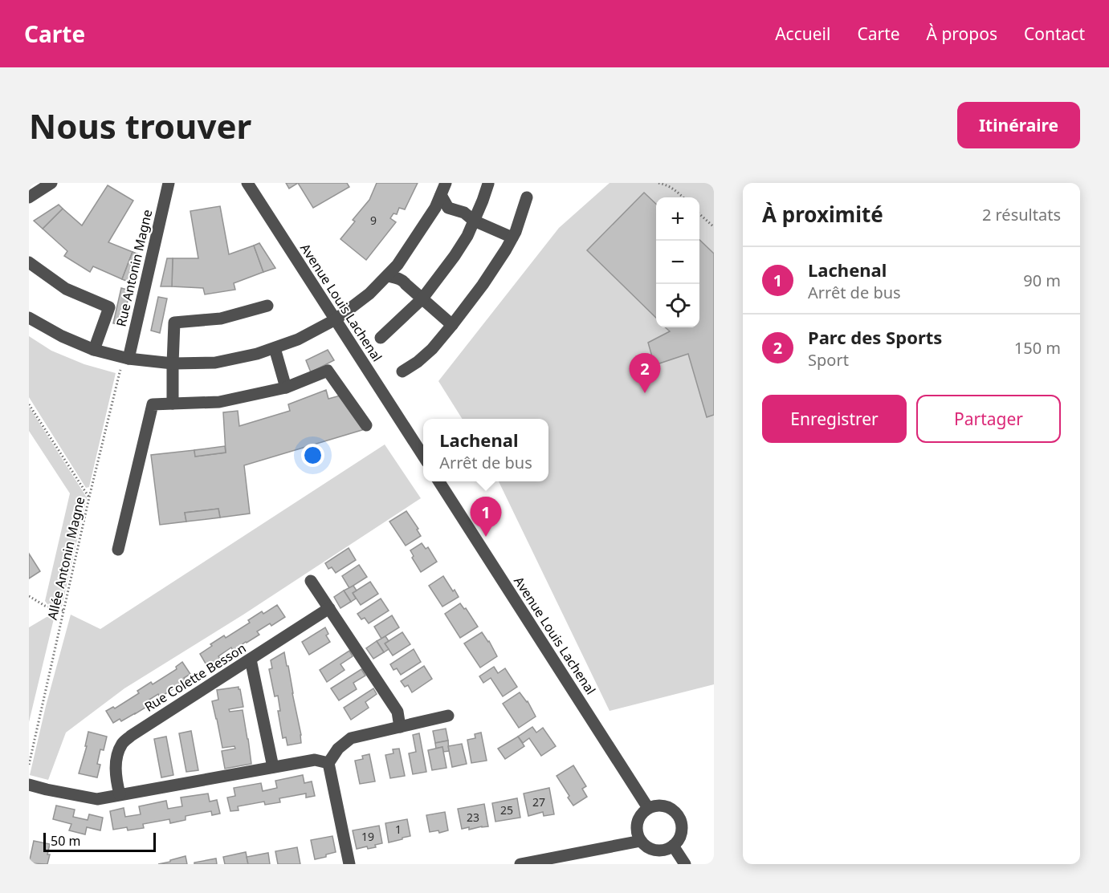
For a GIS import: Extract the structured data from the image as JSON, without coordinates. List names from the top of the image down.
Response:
{
  "streets": {
    "street": ["Rue Antonin Magne", "Avenue Louis Lachenal", "Rue Colette Besson"],
    "path": ["Allée Antonin Magne"]
  },
  "crossings": [
    ["Rue Antonin Magne", "Allée Antonin Magne"]
  ],
  "house_numbers": [
    "9",
    "27",
    "25",
    "23",
    "1",
    "19"
  ],
  "scale_bar": "50 m",
  "page": {
    "header": "Carte",
    "nav": [
      "Accueil",
      "Carte",
      "À propos",
      "Contact"
    ],
    "buttons": [
      "Itinéraire",
      ["Enregistrer", "Partager"]
    ],
    "title": "Nous trouver",
    "heading": ["À proximité", "2 résultats"],
    "map_buttons": ["+", "−"],
    "list": [
      {
        "mark": "1",
        "name": "Lachenal",
        "note": "Arrêt de bus",
        "value": "90 m"
      },
      {
        "mark": "2",
        "name": "Parc des Sports",
        "note": "Sport",
        "value": "150 m"
      }
    ],
    "pins": ["2", "1"],
    "popup": ["Lachenal", "Arrêt de bus"],
    "scale": "50 m"
  }
}
